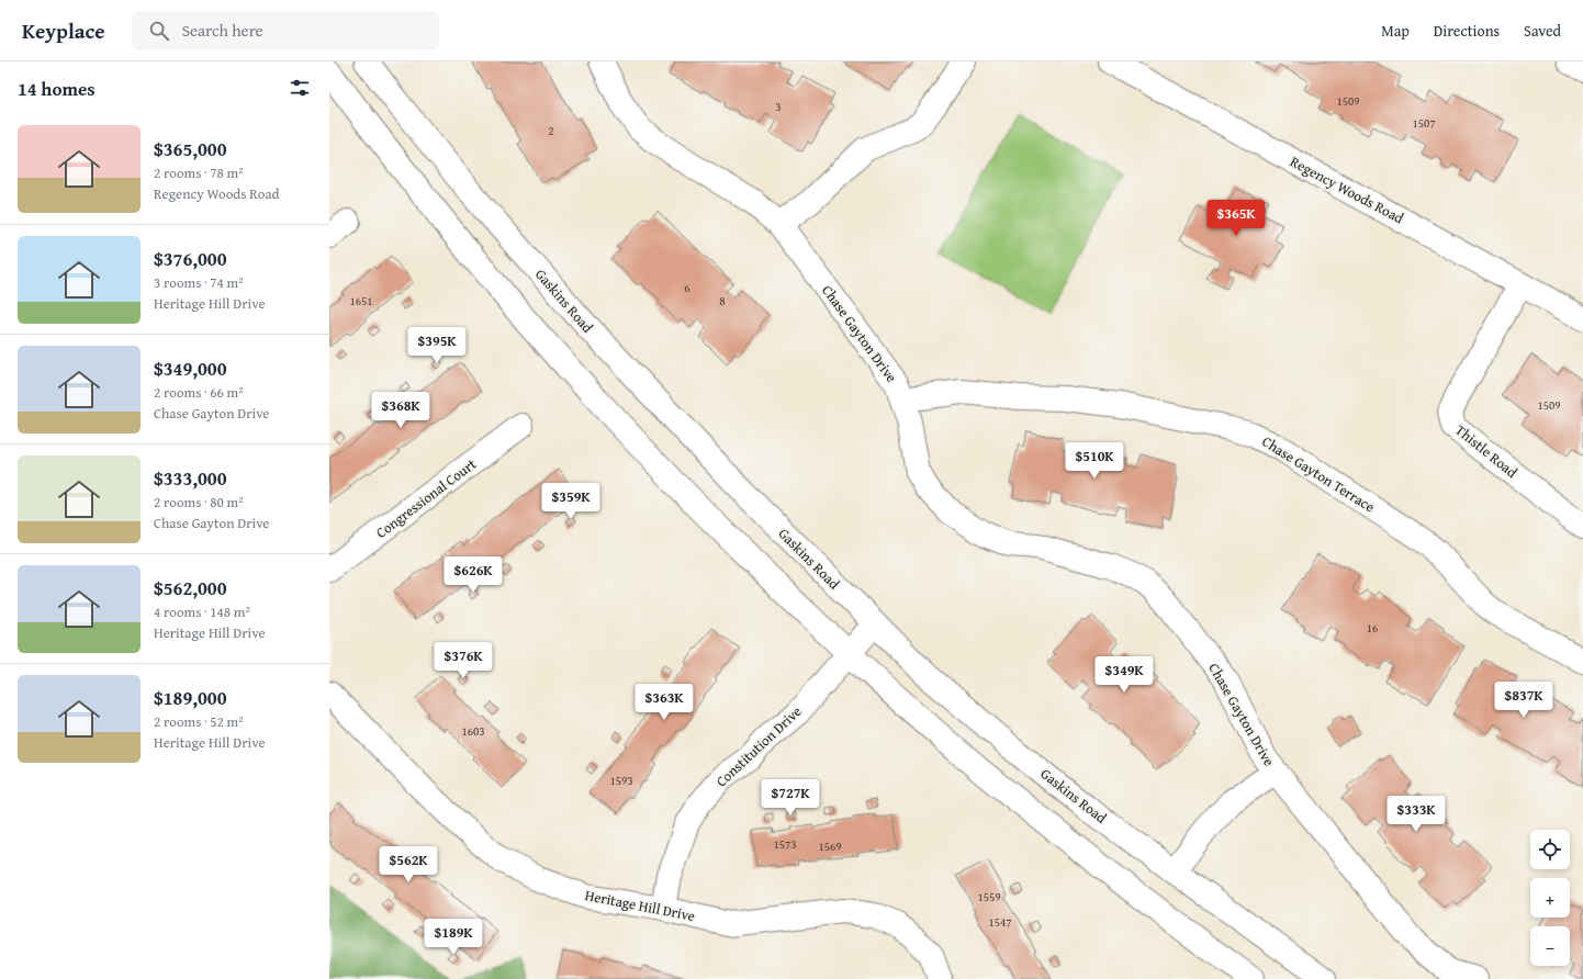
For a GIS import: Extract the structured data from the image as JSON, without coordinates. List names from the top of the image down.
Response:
{
  "streets": {
    "street": [
      "Regency Woods Road",
      "Gaskins Road",
      "Chase Gayton Drive",
      "Thistle Road",
      "Chase Gayton Terrace",
      "Congressional Court",
      "Constitution Drive",
      "Heritage Hill Drive"
    ]
  },
  "crossings": [
    ["Regency Woods Road", "Thistle Road"],
    ["Gaskins Road", "Chase Gayton Drive"],
    ["Gaskins Road", "Constitution Drive"],
    ["Chase Gayton Drive", "Chase Gayton Terrace"],
    ["Constitution Drive", "Heritage Hill Drive"]
  ],
  "house_numbers": [
    "1509",
    "3",
    "1507",
    "2",
    "6",
    "1651",
    "8",
    "1509",
    "16",
    "1603",
    "1593",
    "1573",
    "1569",
    "1559",
    "1547"
  ],
  "page": {
    "header": "Keyplace",
    "search": "Search here",
    "nav": ["Map", "Directions", "Saved"],
    "heading": "14 homes",
    "list": [
      {
        "name": "$365,000",
        "note": "2 rooms · 78 m² · Regency Woods Road"
      },
      {
        "name": "$376,000",
        "note": "3 rooms · 74 m² · Heritage Hill Drive"
      },
      {
        "name": "$349,000",
        "note": "2 rooms · 66 m² · Chase Gayton Drive"
      },
      {
        "name": "$333,000",
        "note": "2 rooms · 80 m² · Chase Gayton Drive"
      },
      {
        "name": "$562,000",
        "note": "4 rooms · 148 m² · Heritage Hill Drive"
      },
      {
        "name": "$189,000",
        "note": "2 rooms · 52 m² · Heritage Hill Drive"
      }
    ],
    "price": [
      "$365K",
      "$395K",
      "$368K",
      "$510K",
      "$359K",
      "$626K",
      "$376K",
      "$349K",
      "$837K",
      "$363K",
      "$727K",
      "$333K",
      "$562K",
      "$189K"
    ],
    "map_buttons": ["+", "−"]
  }
}
